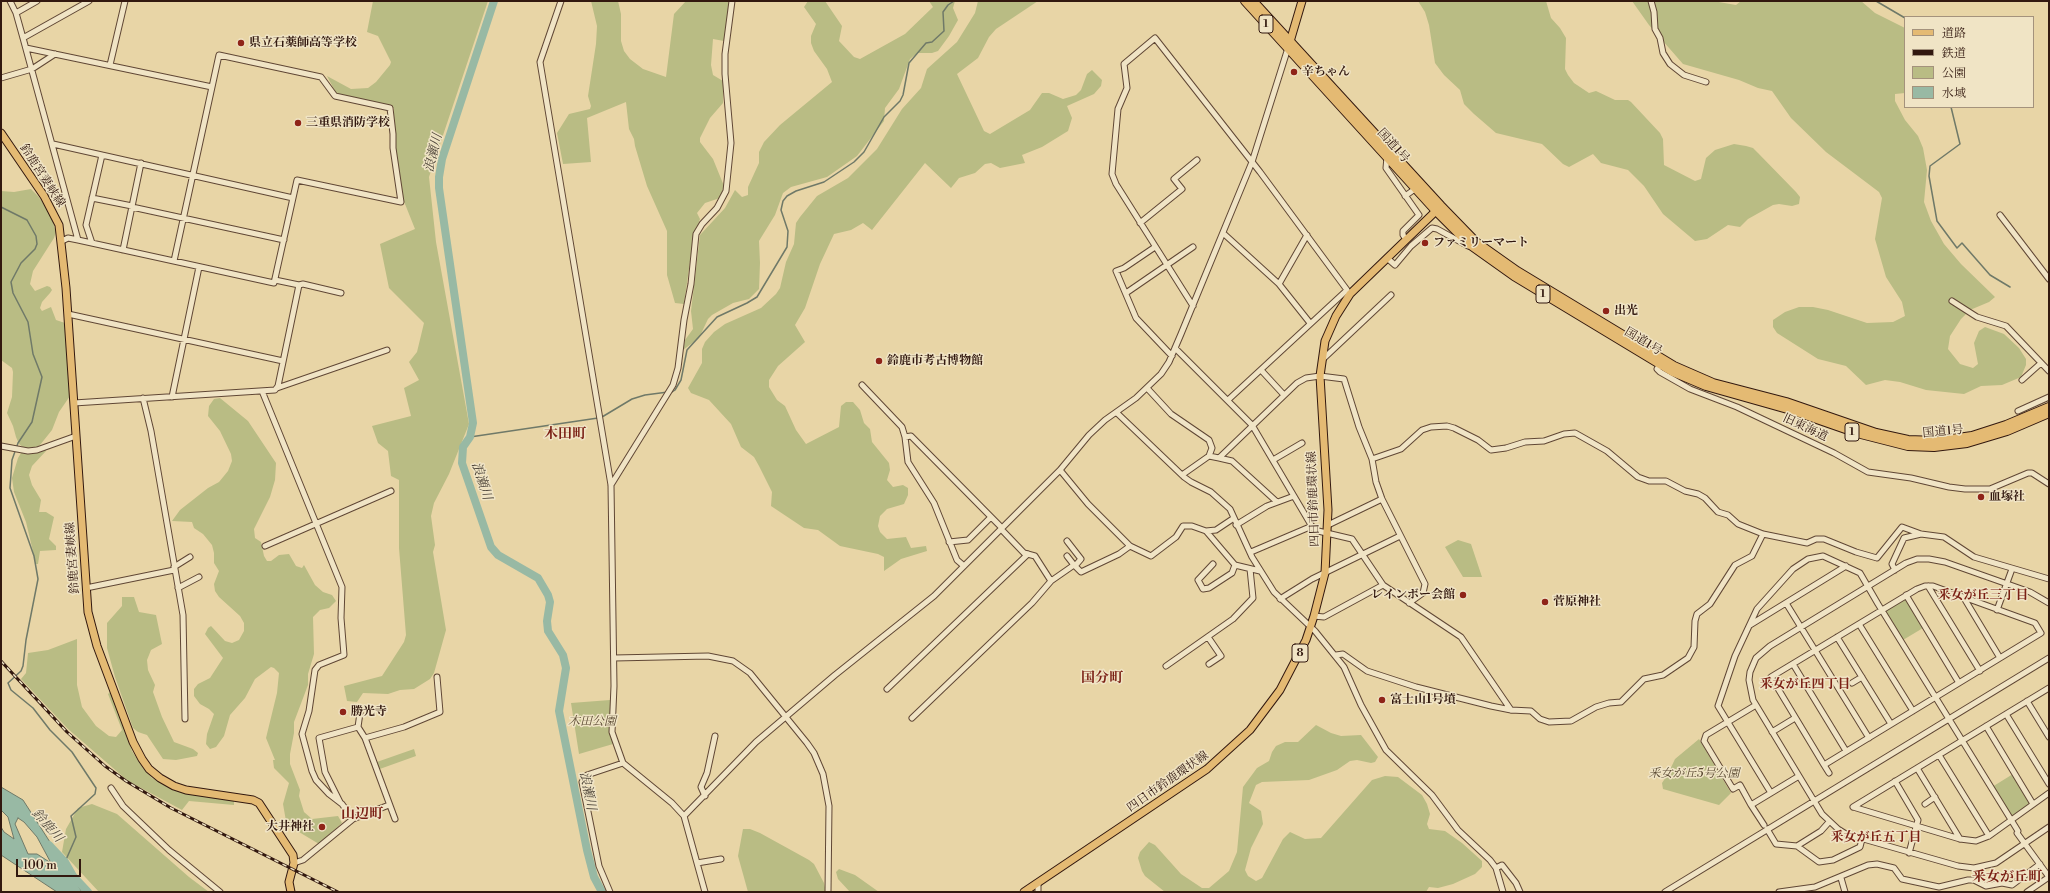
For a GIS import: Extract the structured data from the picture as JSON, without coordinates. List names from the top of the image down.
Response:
{
  "streets": {
    "highway": ["1", "国道1号"],
    "main road": ["鈴鹿宮妻峡線", "四日市鈴鹿環状線", "8"],
    "street": ["旧東海道"]
  },
  "crossings": [
    ["国道1号", "旧東海道"],
    ["国道1号", "四日市鈴鹿環状線"]
  ],
  "districts": [
    "木田町",
    "釆女が丘三丁目",
    "国分町",
    "釆女が丘四丁目",
    "山辺町",
    "釆女が丘五丁目",
    "釆女が丘町"
  ],
  "water": ["浪瀬川", "鈴鹿川"],
  "parks": ["木田公園", "釆女が丘5号公園"],
  "places": [
    "県立石薬師高等学校",
    "辛ちゃん",
    "三重県消防学校",
    "ファミリーマート",
    "出光",
    "鈴鹿市考古博物館",
    "血塚社",
    "レインボー会館",
    "菅原神社",
    "富士山1号墳",
    "勝光寺",
    "大井神社"
  ],
  "legend": [
    "道路",
    "鉄道",
    "公園",
    "水域"
  ],
  "scale_bar": "100 m"
}
